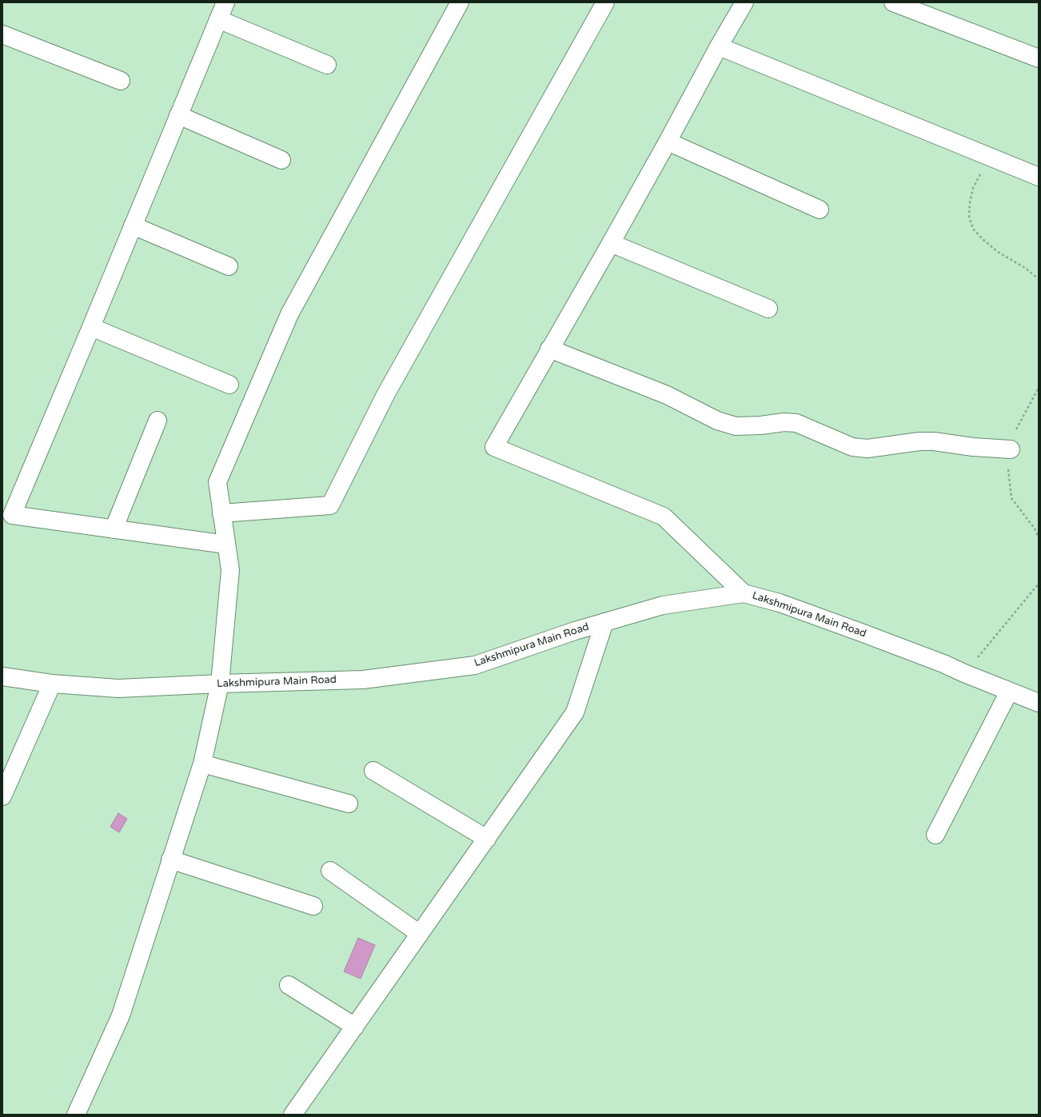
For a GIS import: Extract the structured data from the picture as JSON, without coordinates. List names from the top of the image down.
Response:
{
  "streets": {
    "street": ["Lakshmipura Main Road"]
  }
}
